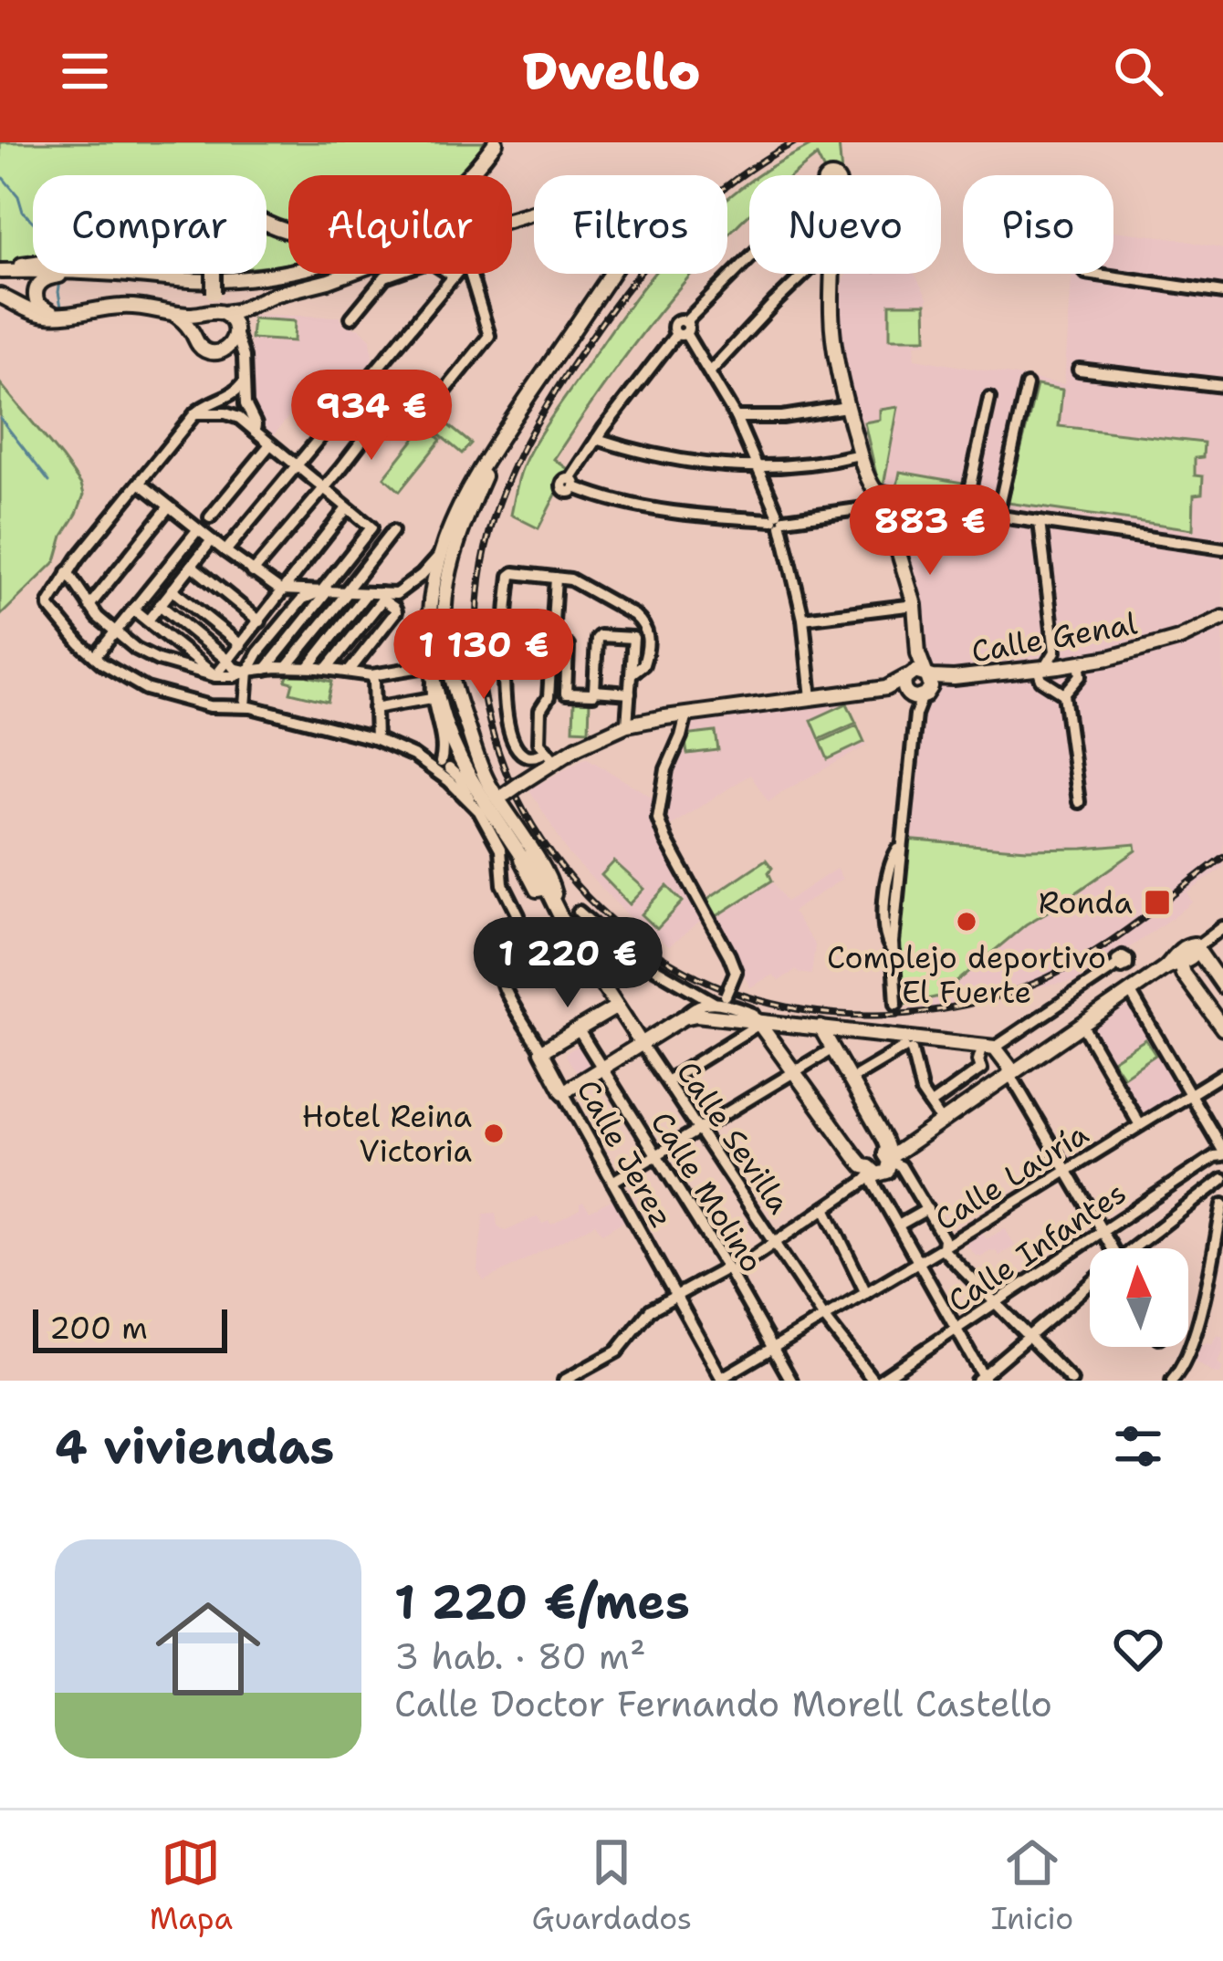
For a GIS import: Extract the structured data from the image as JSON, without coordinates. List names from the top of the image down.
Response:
{
  "streets": {
    "main road": ["Calle Genal", "Calle Sevilla", "Calle Jerez"],
    "street": ["Calle Lauría", "Calle Molino", "Calle Infantes"]
  },
  "crossings": [
    ["Calle Sevilla", "Calle Lauría"],
    ["Calle Sevilla", "Calle Infantes"],
    ["Calle Jerez", "Calle Lauría"],
    ["Calle Lauría", "Calle Molino"]
  ],
  "places": {
    "transit": ["Ronda"],
    "other": ["Complejo deportivo El Fuerte", "Hotel Reina Victoria"]
  },
  "scale_bar": "200 m",
  "north": "top",
  "page": {
    "header": "Dwello",
    "chip": [
      "Comprar",
      "Alquilar",
      "Filtros",
      "Nuevo",
      "Piso"
    ],
    "price": [
      "934 €",
      "883 €",
      "1 130 €",
      "1 220 €"
    ],
    "scale": "200 m",
    "heading": "4 viviendas",
    "list": [
      {
        "name": "1 220 €/mes",
        "note": "3 hab. · 80 m² · Calle Doctor Fernando Morell Castello"
      }
    ],
    "tabs": ["Mapa", "Guardados", "Inicio"]
  }
}
